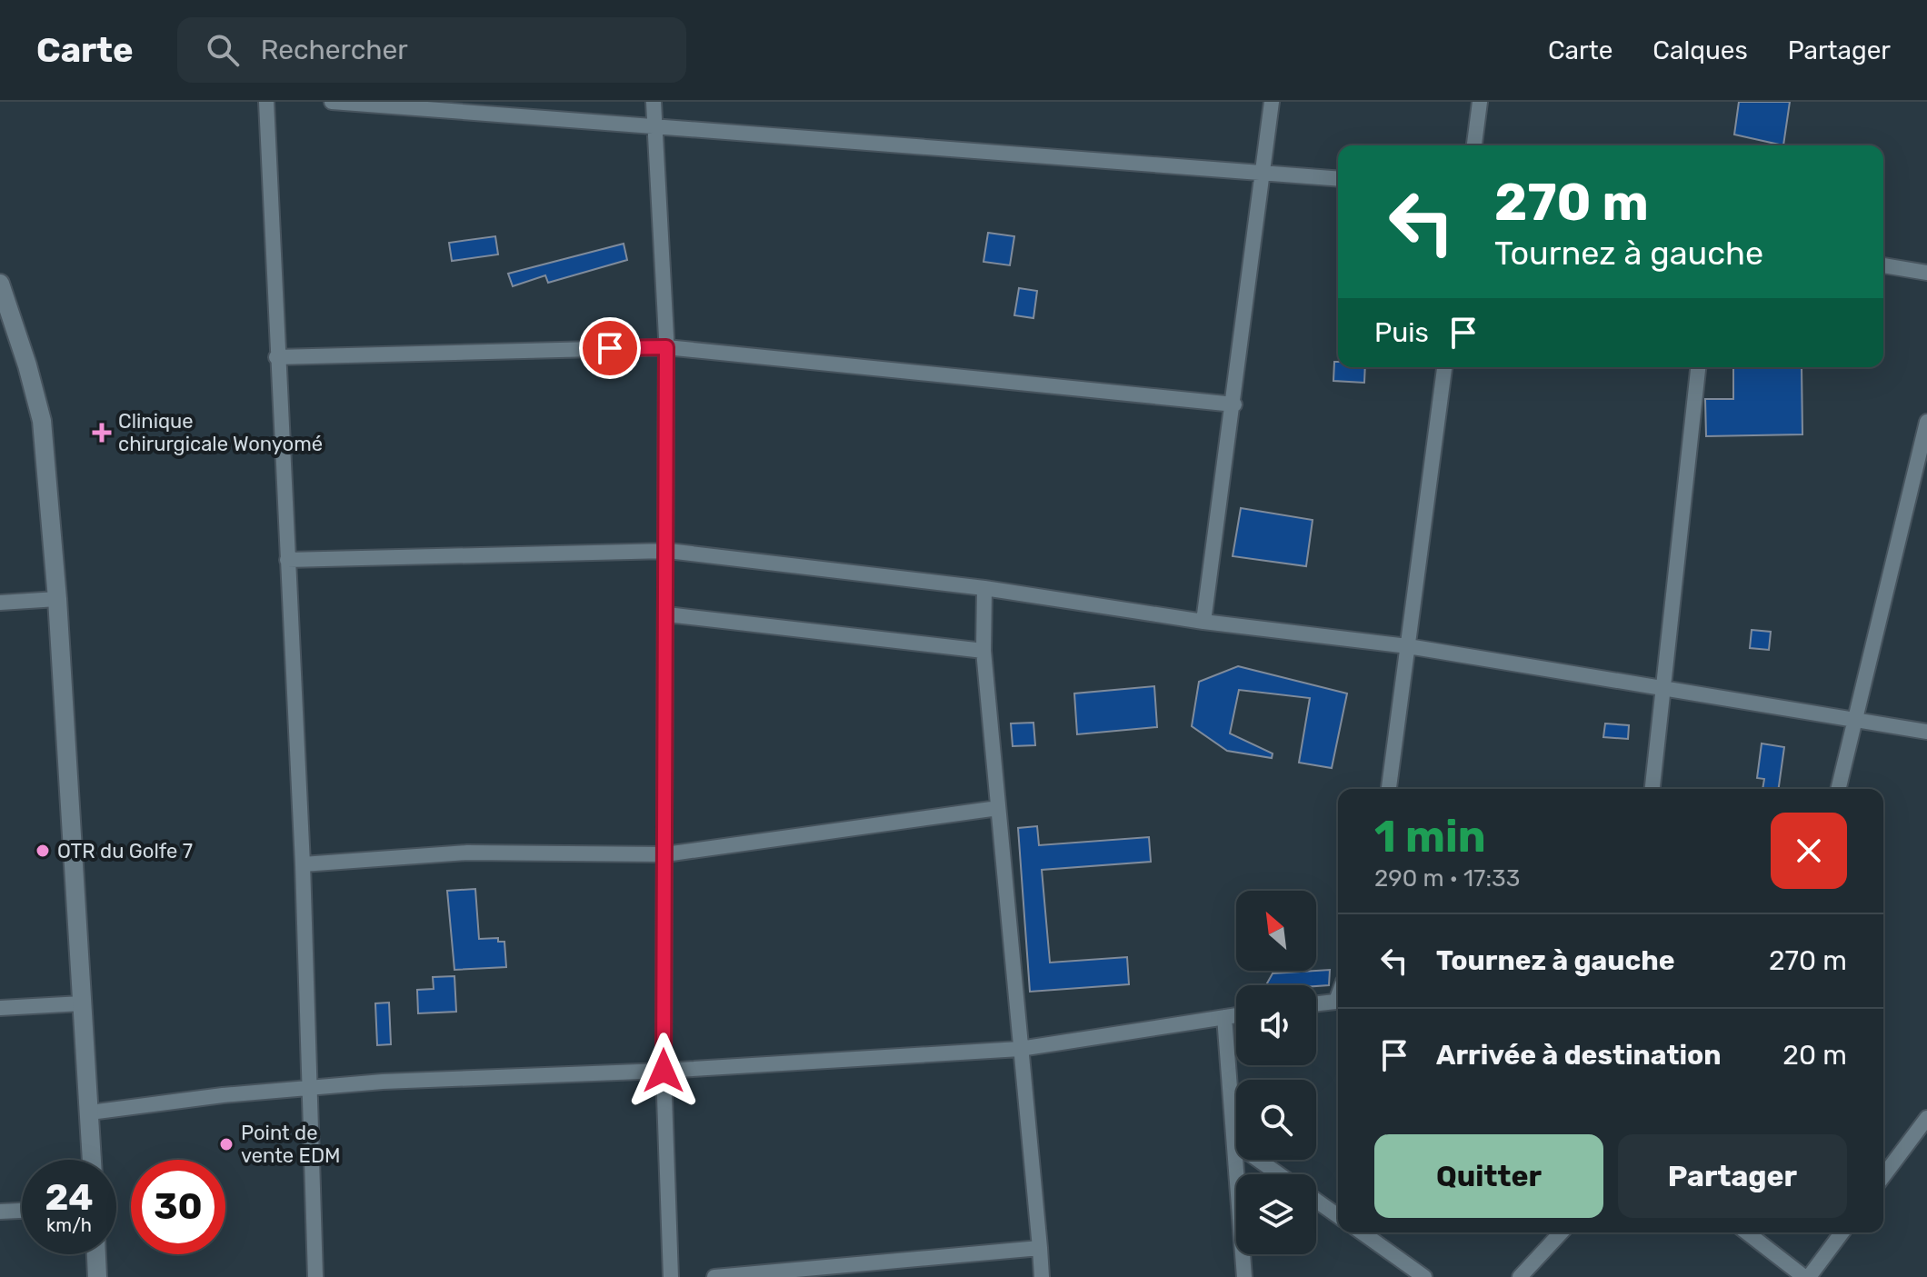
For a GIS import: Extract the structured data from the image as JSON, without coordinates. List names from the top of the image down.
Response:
{
  "places": {
    "health": ["Clinique chirurgicale Wonyomé"],
    "other": ["OTR du Golfe 7", "Point de vente EDM"]
  },
  "north": "top left",
  "page": {
    "header": "Carte",
    "search": "Rechercher",
    "nav": ["Carte", "Calques", "Partager"],
    "turn": ["270 m", "Tournez à gauche"],
    "then": "Puis",
    "heading": ["1 min", "290 m · 17:33"],
    "list": [
      {
        "name": "Tournez à gauche",
        "value": "270 m"
      },
      {
        "name": "Arrivée à destination",
        "value": "20 m"
      }
    ],
    "buttons": ["Quitter", "Partager"],
    "speed": "24 km/h",
    "limit": "30"
  }
}
